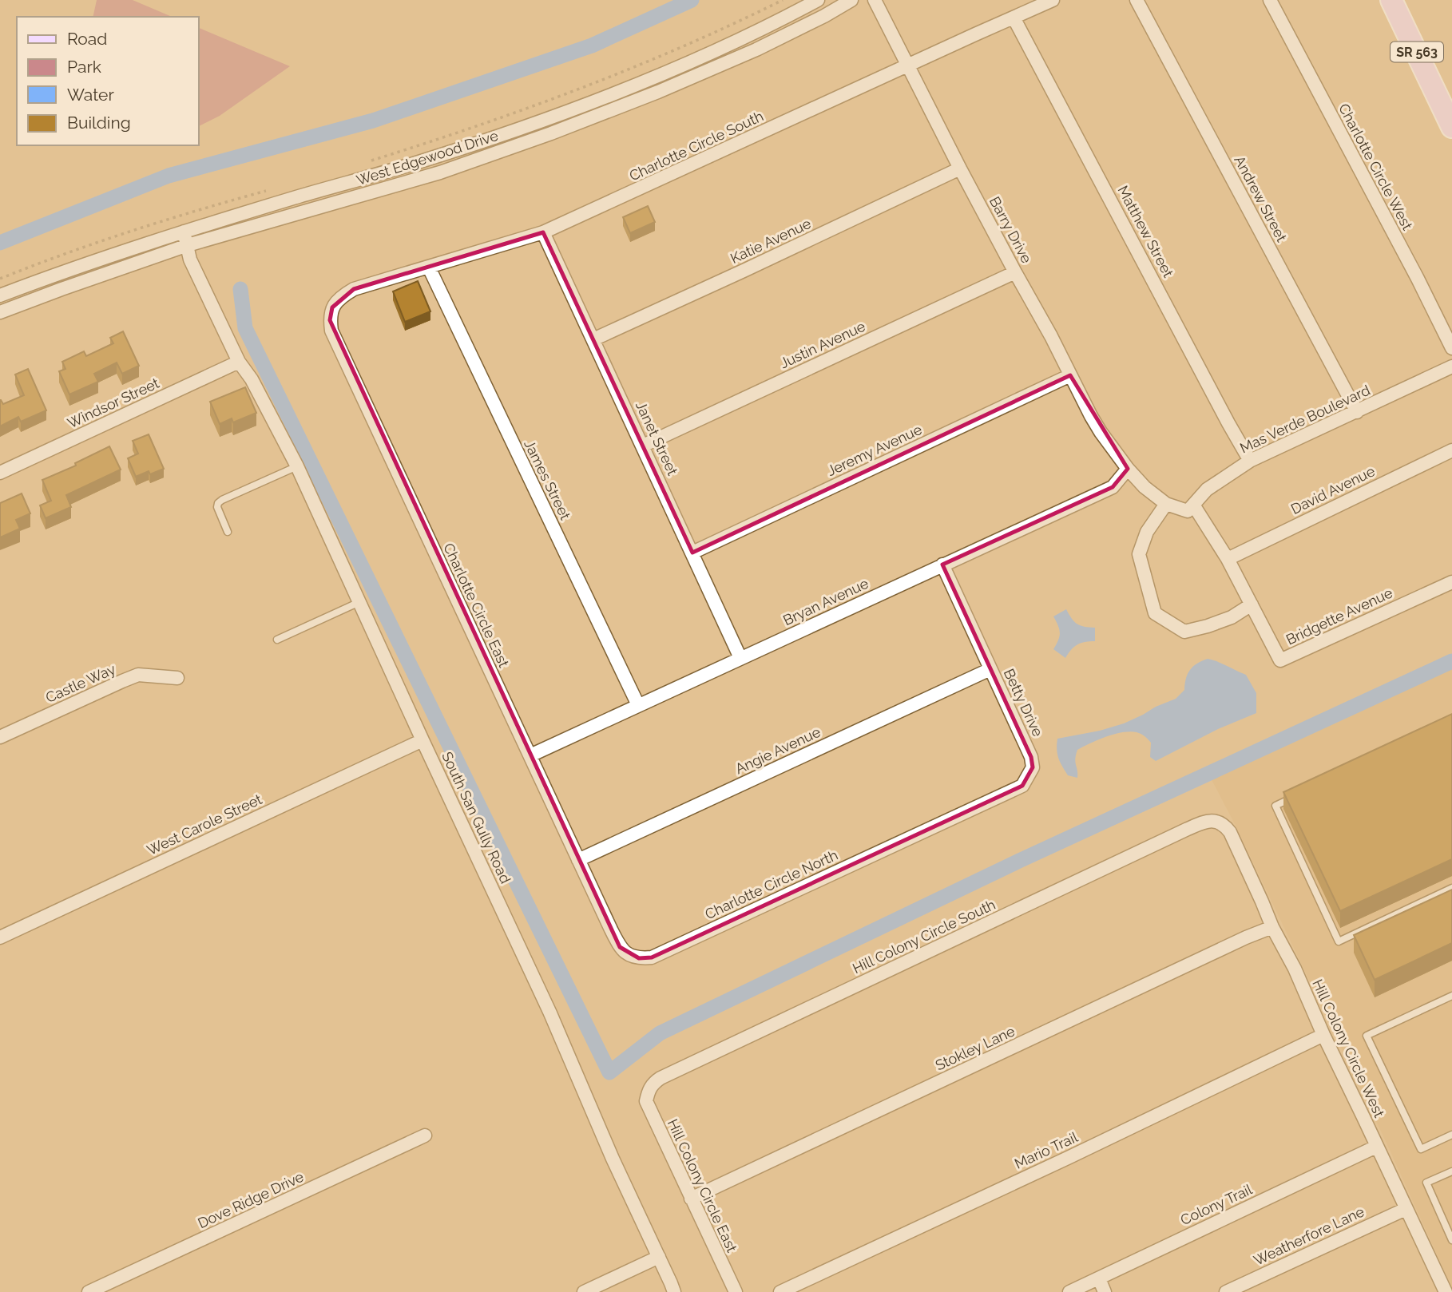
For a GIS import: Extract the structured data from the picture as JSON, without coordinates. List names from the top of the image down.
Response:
{
  "streets": {
    "main road": ["SR 563"],
    "street": [
      "Charlotte Circle South",
      "West Edgewood Drive",
      "Charlotte Circle West",
      "Andrew Street",
      "Barry Drive",
      "Matthew Street",
      "Katie Avenue",
      "Justin Avenue",
      "Windsor Street",
      "Mas Verde Boulevard",
      "Janet Street",
      "Jeremy Avenue",
      "James Street",
      "David Avenue",
      "Bryan Avenue",
      "Charlotte Circle East",
      "Bridgette Avenue",
      "Castle Way",
      "Betty Drive",
      "Angie Avenue",
      "South San Gully Road",
      "West Carole Street",
      "Charlotte Circle North",
      "Hill Colony Circle South",
      "Stokley Lane",
      "Hill Colony Circle West",
      "Mario Trail",
      "Hill Colony Circle East",
      "Dove Ridge Drive",
      "Colony Trail",
      "Weatherfore Lane"
    ]
  },
  "crossings": [
    ["Charlotte Circle South", "Barry Drive"],
    ["Charlotte Circle South", "Matthew Street"],
    ["Charlotte Circle South", "Janet Street"],
    ["Charlotte Circle South", "James Street"],
    ["Charlotte Circle South", "Charlotte Circle East"],
    ["West Edgewood Drive", "South San Gully Road"],
    ["Andrew Street", "Mas Verde Boulevard"],
    ["Barry Drive", "Katie Avenue"],
    ["Barry Drive", "Justin Avenue"],
    ["Barry Drive", "Jeremy Avenue"],
    ["Barry Drive", "Bryan Avenue"],
    ["Matthew Street", "Mas Verde Boulevard"],
    ["Katie Avenue", "Janet Street"],
    ["Justin Avenue", "Janet Street"],
    ["Windsor Street", "South San Gully Road"],
    ["Mas Verde Boulevard", "Bridgette Avenue"],
    ["Janet Street", "Jeremy Avenue"],
    ["Janet Street", "Bryan Avenue"],
    ["James Street", "Bryan Avenue"],
    ["David Avenue", "Bridgette Avenue"],
    ["Bryan Avenue", "Charlotte Circle East"],
    ["Bryan Avenue", "Betty Drive"],
    ["Charlotte Circle East", "Angie Avenue"],
    ["Charlotte Circle East", "Charlotte Circle North"],
    ["Betty Drive", "Angie Avenue"],
    ["Betty Drive", "Charlotte Circle North"],
    ["South San Gully Road", "West Carole Street"],
    ["Hill Colony Circle South", "Hill Colony Circle West"],
    ["Hill Colony Circle South", "Hill Colony Circle East"],
    ["Stokley Lane", "Hill Colony Circle West"],
    ["Stokley Lane", "Hill Colony Circle East"],
    ["Hill Colony Circle West", "Mario Trail"],
    ["Hill Colony Circle West", "Colony Trail"],
    ["Hill Colony Circle West", "Weatherfore Lane"]
  ],
  "legend": [
    "Road",
    "Park",
    "Water",
    "Building"
  ]
}
